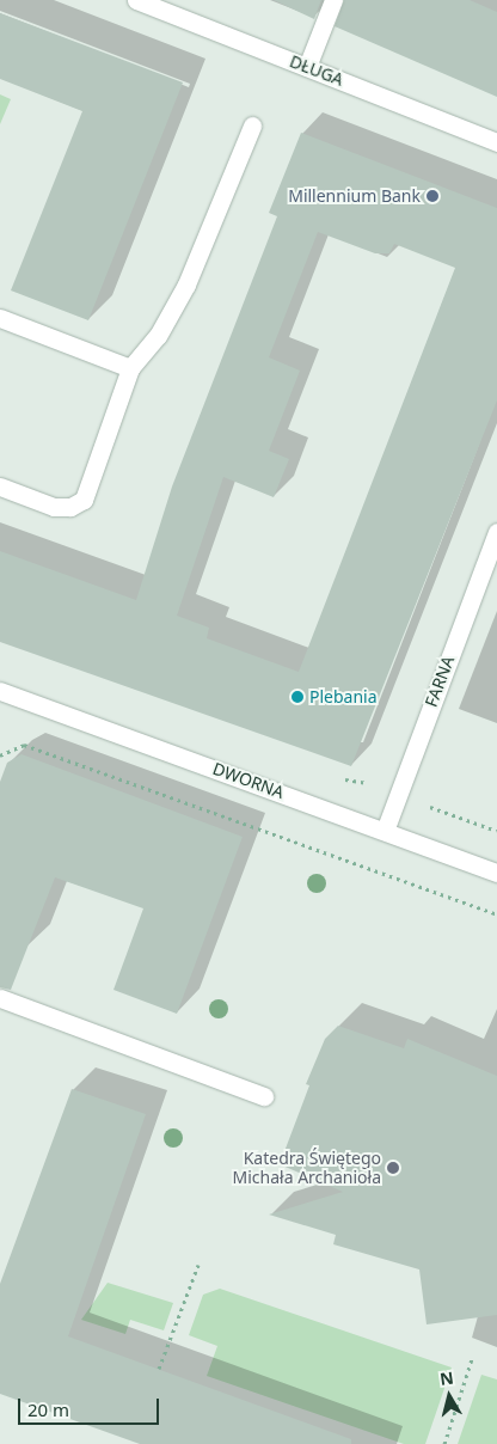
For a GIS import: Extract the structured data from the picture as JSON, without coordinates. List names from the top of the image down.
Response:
{
  "streets": {
    "street": ["DŁUGA", "FARNA", "DWORNA"]
  },
  "crossings": [
    ["FARNA", "DWORNA"]
  ],
  "places": ["Millennium Bank", "Plebania", "Katedra Świętego Michała Archanioła"],
  "scale_bar": "20 m",
  "north": "top"
}
